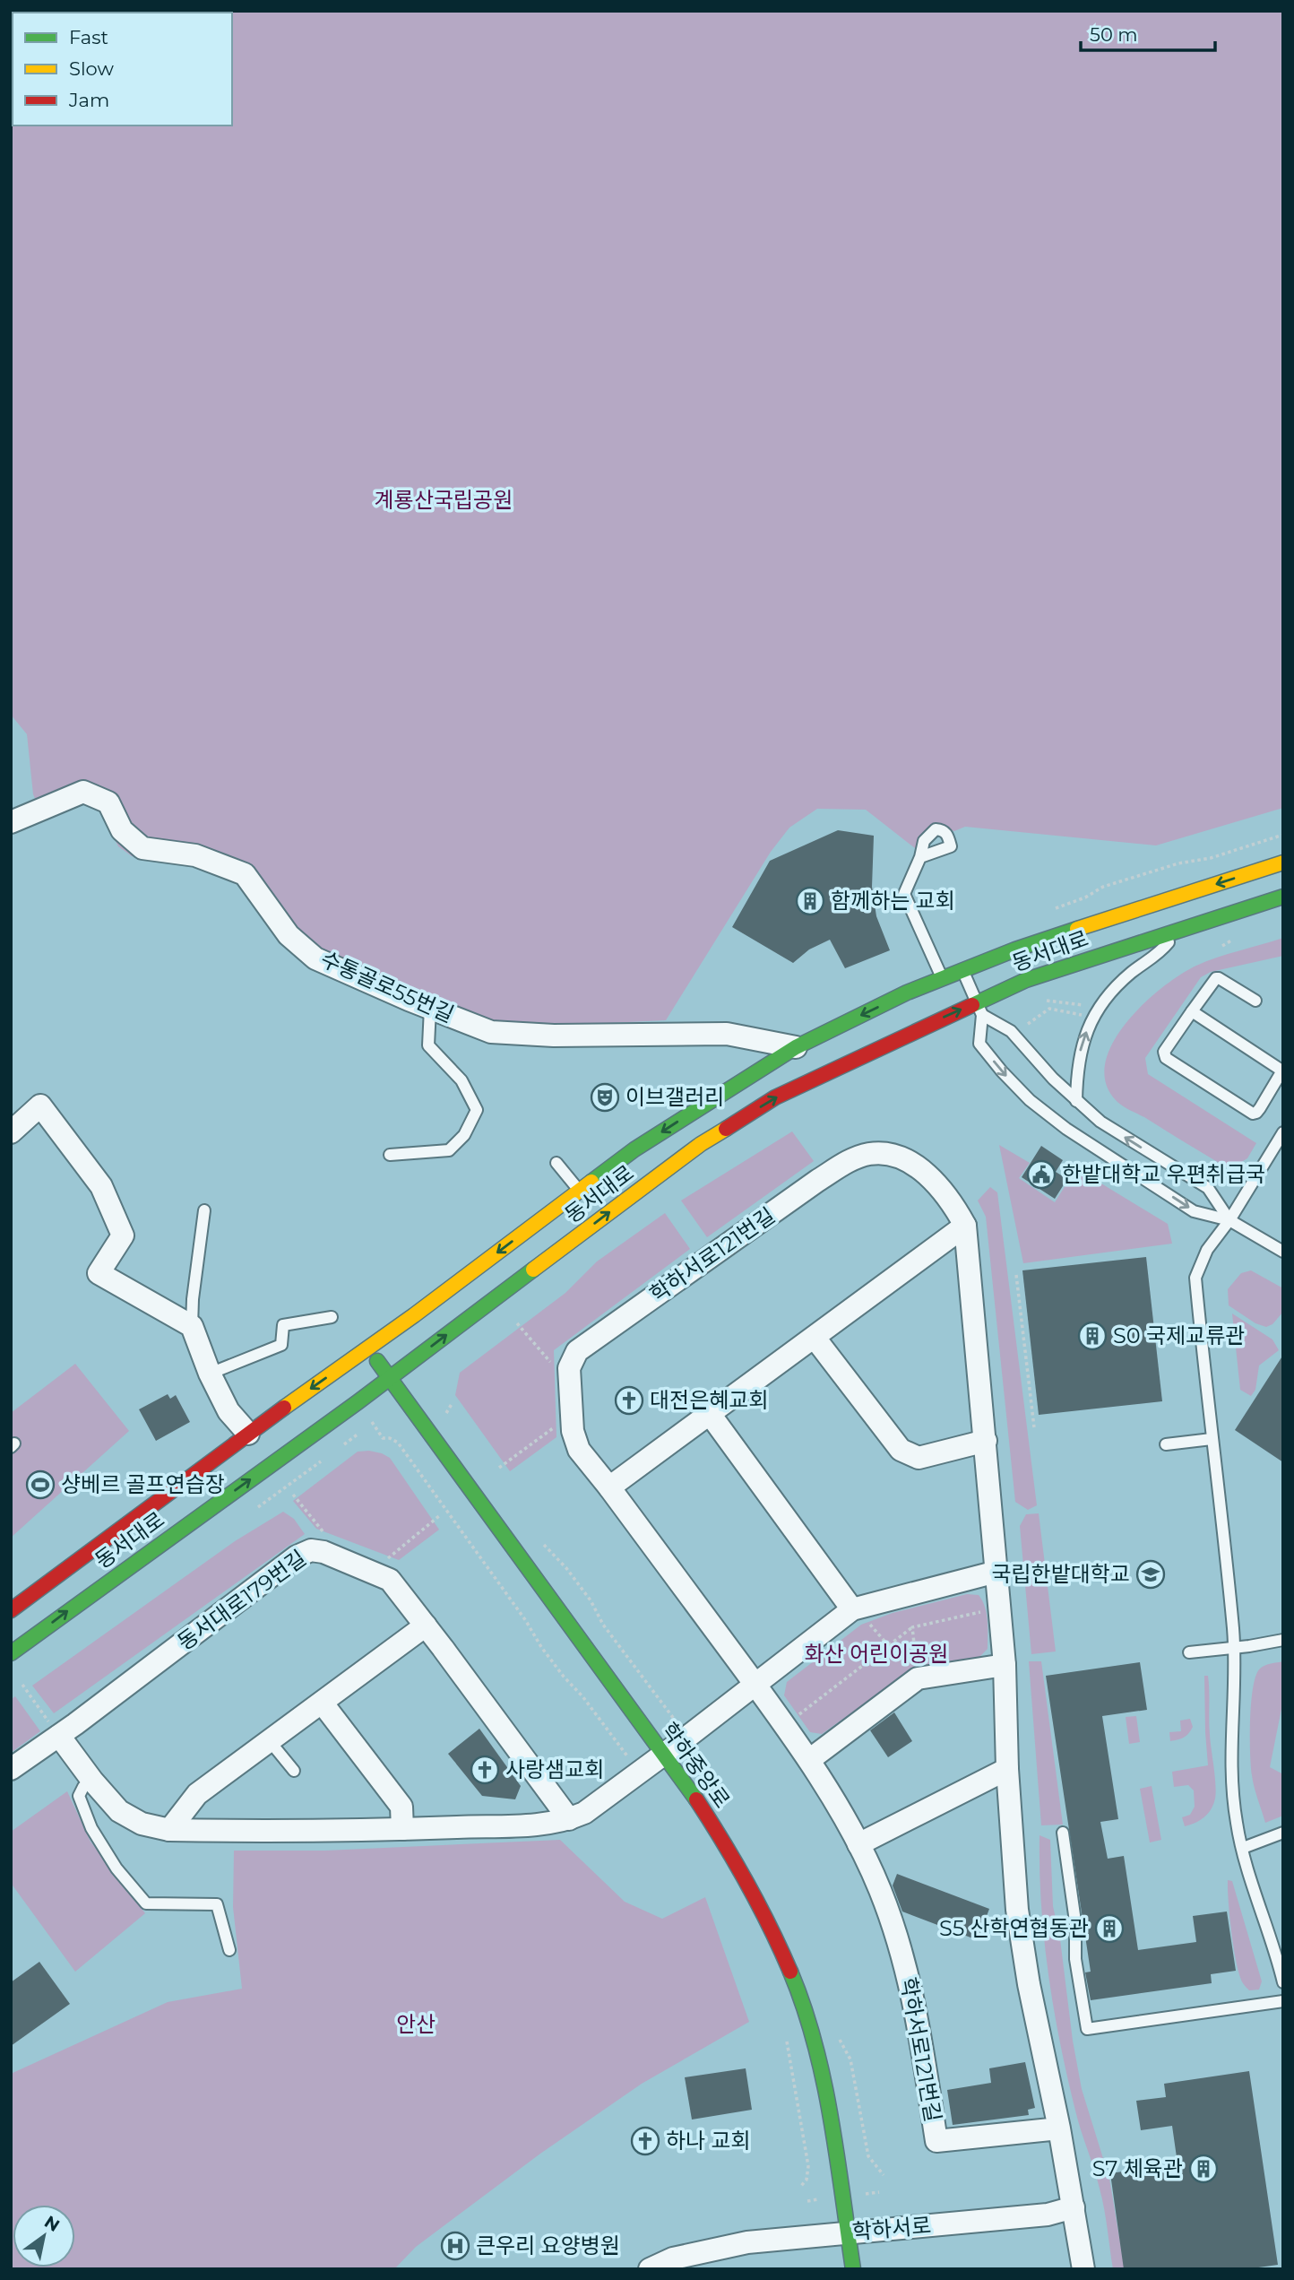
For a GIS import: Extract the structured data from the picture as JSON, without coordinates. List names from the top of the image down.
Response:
{
  "streets": {
    "street": [
      "동서대로",
      "수통골로55번길",
      "학하서로121번길",
      "동서대로179번길",
      "학하중앙로",
      "학하서로"
    ]
  },
  "crossings": [
    ["동서대로", "수통골로55번길"],
    ["동서대로", "학하중앙로"],
    ["학하서로121번길", "학하서로"],
    ["학하중앙로", "학하서로"]
  ],
  "parks": ["계룡산국립공원", "화산 어린이공원", "안산"],
  "places": {
    "building": [
      "함께하는 교회",
      "S0 국제교류관",
      "S5 산학연협동관",
      "S7 체육관"
    ],
    "theatre": ["이브갤러리"],
    "public building": ["한밭대학교 우편취급국"],
    "church": ["대전은혜교회", "사랑샘교회", "하나 교회"],
    "sports": ["샹베르 골프연습장"],
    "school or university": ["국립한밭대학교"],
    "hospital": ["큰우리 요양병원"]
  },
  "legend": ["Fast", "Slow", "Jam"],
  "scale_bar": "50 m",
  "north": "top right"
}
